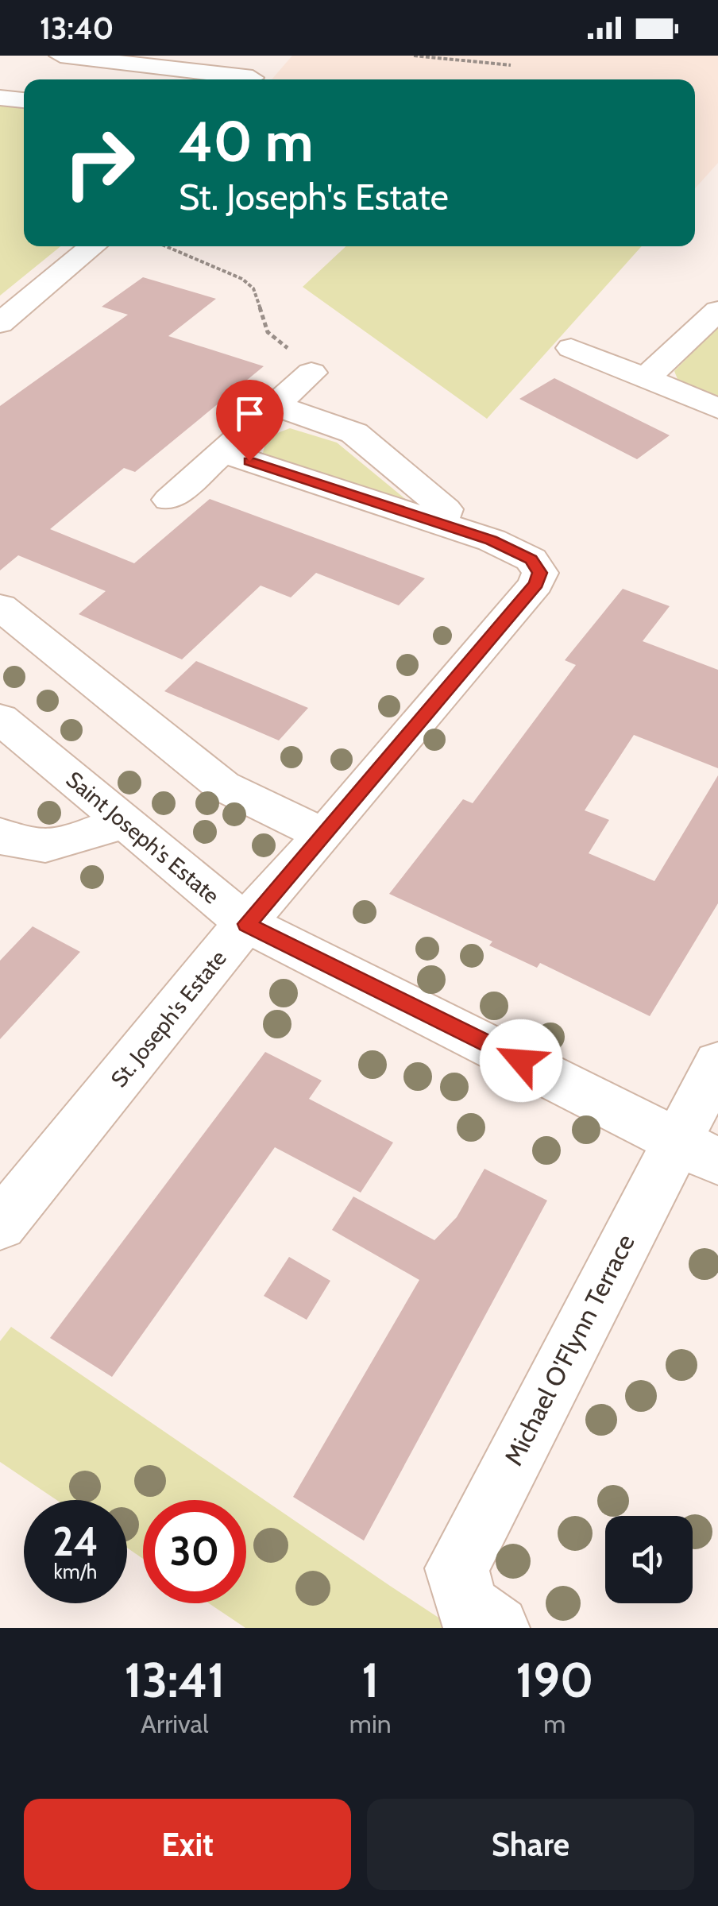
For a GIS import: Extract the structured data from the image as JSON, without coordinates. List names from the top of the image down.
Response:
{
  "streets": {
    "street": ["Saint Joseph's Estate", "St. Joseph's Estate", "Michael O'Flynn Terrace"]
  },
  "crossings": [
    ["Saint Joseph's Estate", "St. Joseph's Estate"],
    ["Saint Joseph's Estate", "Michael O'Flynn Terrace"]
  ],
  "page": {
    "status": "13:40",
    "turn": ["40 m", "St. Joseph's Estate"],
    "speed": "24 km/h",
    "limit": "30",
    "eta": [
      "13:41",
      "Arrival",
      "1",
      "min",
      "190",
      "m"
    ],
    "buttons": ["Exit", "Share"]
  }
}
